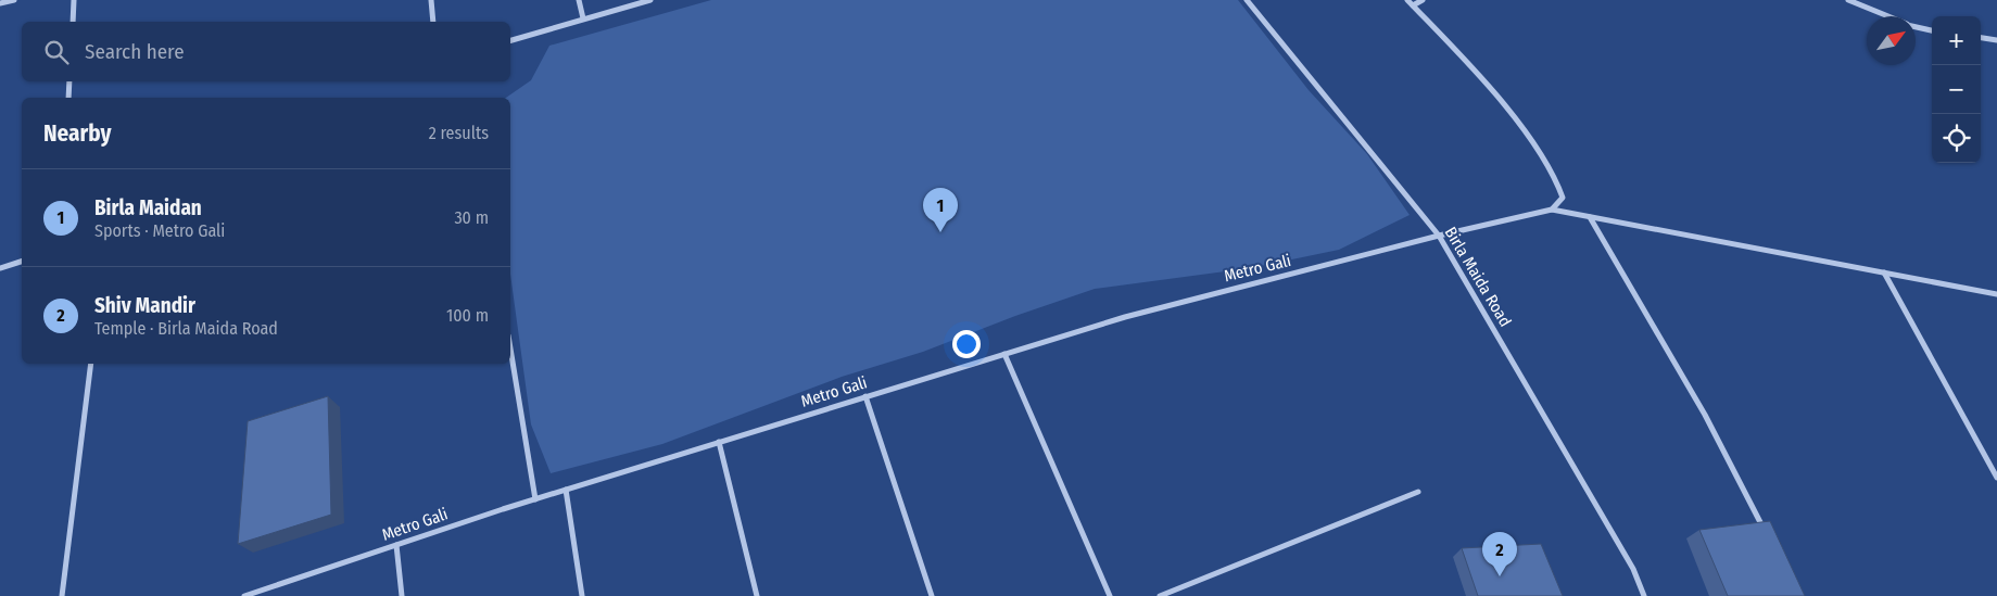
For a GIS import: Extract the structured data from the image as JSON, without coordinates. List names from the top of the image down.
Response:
{
  "streets": {
    "street": ["Metro Gali", "Birla Maida Road"]
  },
  "crossings": [
    ["Metro Gali", "Birla Maida Road"]
  ],
  "north": "top right",
  "page": {
    "map_buttons": ["+", "−"],
    "search": "Search here",
    "heading": ["Nearby", "2 results"],
    "list": [
      {
        "mark": "1",
        "name": "Birla Maidan",
        "note": "Sports · Metro Gali",
        "value": "30 m"
      },
      {
        "mark": "2",
        "name": "Shiv Mandir",
        "note": "Temple · Birla Maida Road",
        "value": "100 m"
      }
    ],
    "pins": ["1", "2"]
  }
}
